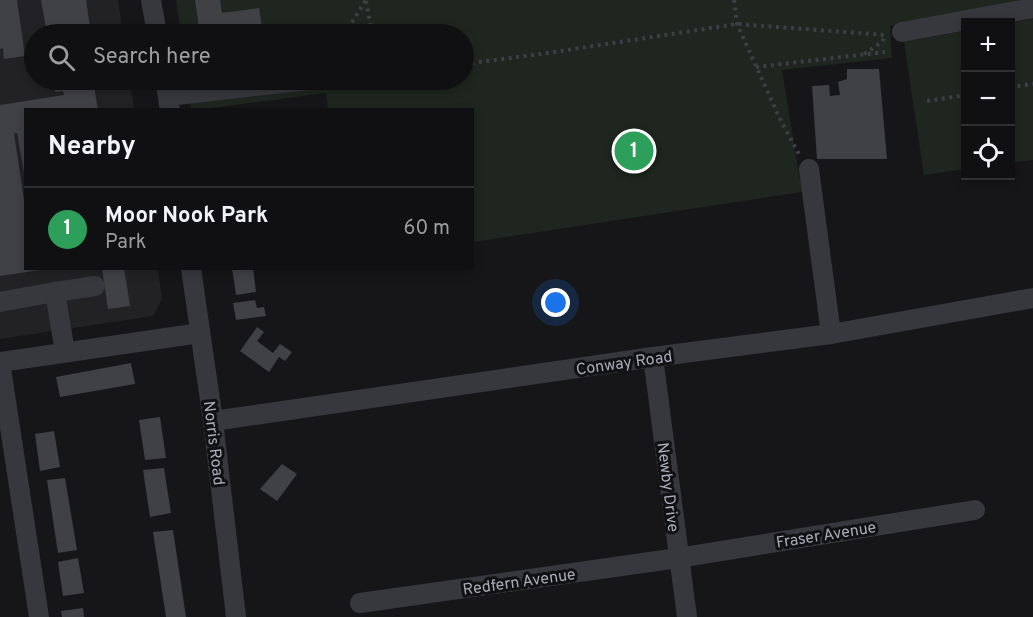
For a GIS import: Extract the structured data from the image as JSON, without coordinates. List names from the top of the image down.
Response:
{
  "streets": {
    "street": [
      "Conway Road",
      "Norris Road",
      "Newby Drive",
      "Fraser Avenue",
      "Redfern Avenue"
    ]
  },
  "crossings": [
    ["Conway Road", "Norris Road"],
    ["Conway Road", "Newby Drive"],
    ["Newby Drive", "Fraser Avenue"],
    ["Newby Drive", "Redfern Avenue"],
    ["Fraser Avenue", "Redfern Avenue"]
  ],
  "page": {
    "map_buttons": ["+", "−"],
    "search": "Search here",
    "heading": "Nearby",
    "pins": "1",
    "list": [
      {
        "mark": "1",
        "name": "Moor Nook Park",
        "note": "Park",
        "value": "60 m"
      }
    ]
  }
}
